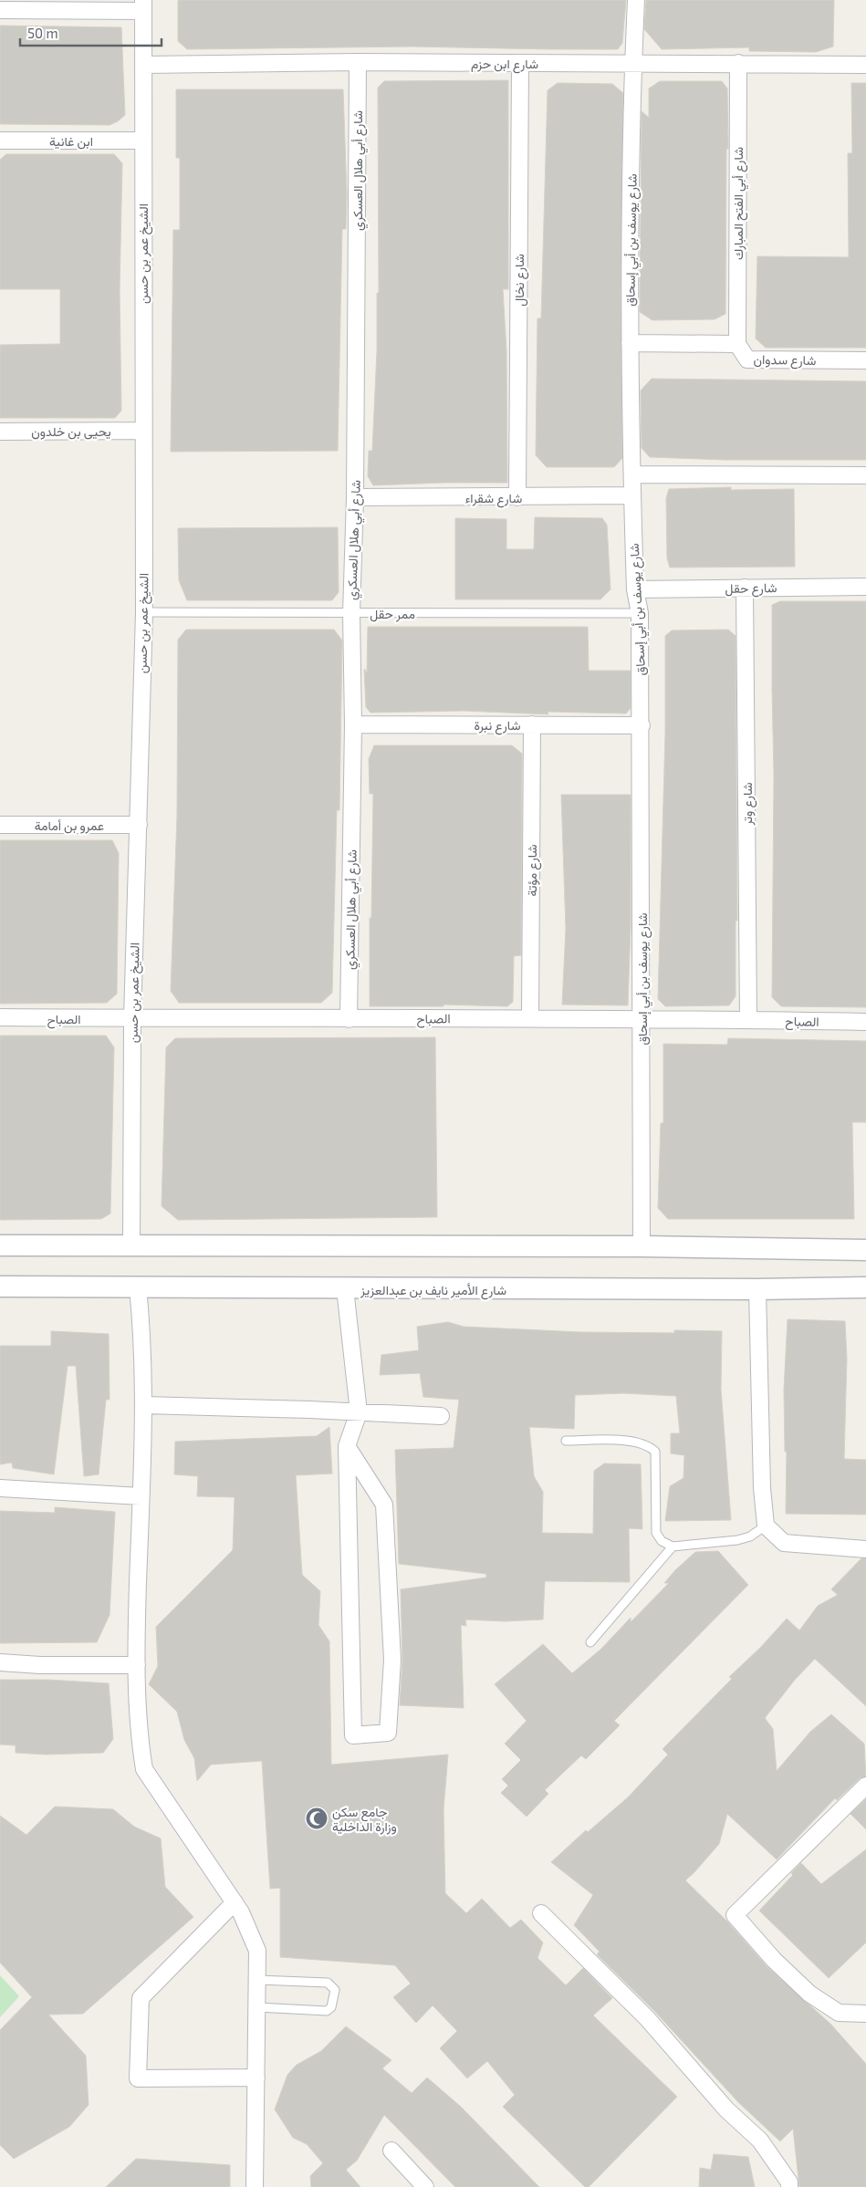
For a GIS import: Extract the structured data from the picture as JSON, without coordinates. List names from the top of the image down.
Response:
{
  "streets": {
    "street": [
      "شارع ابن حزم",
      "ابن غانية",
      "شارع أبي هلال العسكري",
      "شارع أبي الفتح المبارك",
      "شارع يوسف بن أبي إسحاق",
      "الشيخ عمر بن حسن",
      "شارع نخال",
      "شارع سدوان",
      "يحيى بن خلدون",
      "شارع شقراء",
      "شارع حقل",
      "شارع نبرة",
      "شارع وتر",
      "عمرو بن أمامة",
      "شارع مؤتة",
      "الصباح",
      "شارع الأمير نايف بن عبدالعزيز"
    ],
    "lane": ["ممر حقل"]
  },
  "crossings": [
    ["شارع ابن حزم", "شارع أبي هلال العسكري"],
    ["شارع ابن حزم", "شارع أبي الفتح المبارك"],
    ["شارع ابن حزم", "شارع يوسف بن أبي إسحاق"],
    ["شارع ابن حزم", "الشيخ عمر بن حسن"],
    ["شارع ابن حزم", "شارع نخال"],
    ["ابن غانية", "الشيخ عمر بن حسن"],
    ["شارع أبي هلال العسكري", "شارع شقراء"],
    ["شارع أبي هلال العسكري", "ممر حقل"],
    ["شارع أبي هلال العسكري", "شارع نبرة"],
    ["شارع أبي هلال العسكري", "الصباح"],
    ["شارع أبي الفتح المبارك", "شارع سدوان"],
    ["شارع يوسف بن أبي إسحاق", "شارع سدوان"],
    ["شارع يوسف بن أبي إسحاق", "شارع شقراء"],
    ["شارع يوسف بن أبي إسحاق", "شارع حقل"],
    ["شارع يوسف بن أبي إسحاق", "ممر حقل"],
    ["شارع يوسف بن أبي إسحاق", "شارع نبرة"],
    ["شارع يوسف بن أبي إسحاق", "الصباح"],
    ["الشيخ عمر بن حسن", "يحيى بن خلدون"],
    ["الشيخ عمر بن حسن", "ممر حقل"],
    ["الشيخ عمر بن حسن", "عمرو بن أمامة"],
    ["الشيخ عمر بن حسن", "الصباح"],
    ["شارع نخال", "شارع شقراء"],
    ["شارع حقل", "شارع وتر"],
    ["شارع نبرة", "شارع مؤتة"],
    ["شارع وتر", "الصباح"],
    ["شارع مؤتة", "الصباح"]
  ],
  "places": {
    "mosque": ["جامع سكن وزارة الداخلية"]
  },
  "scale_bar": "50 m"
}
